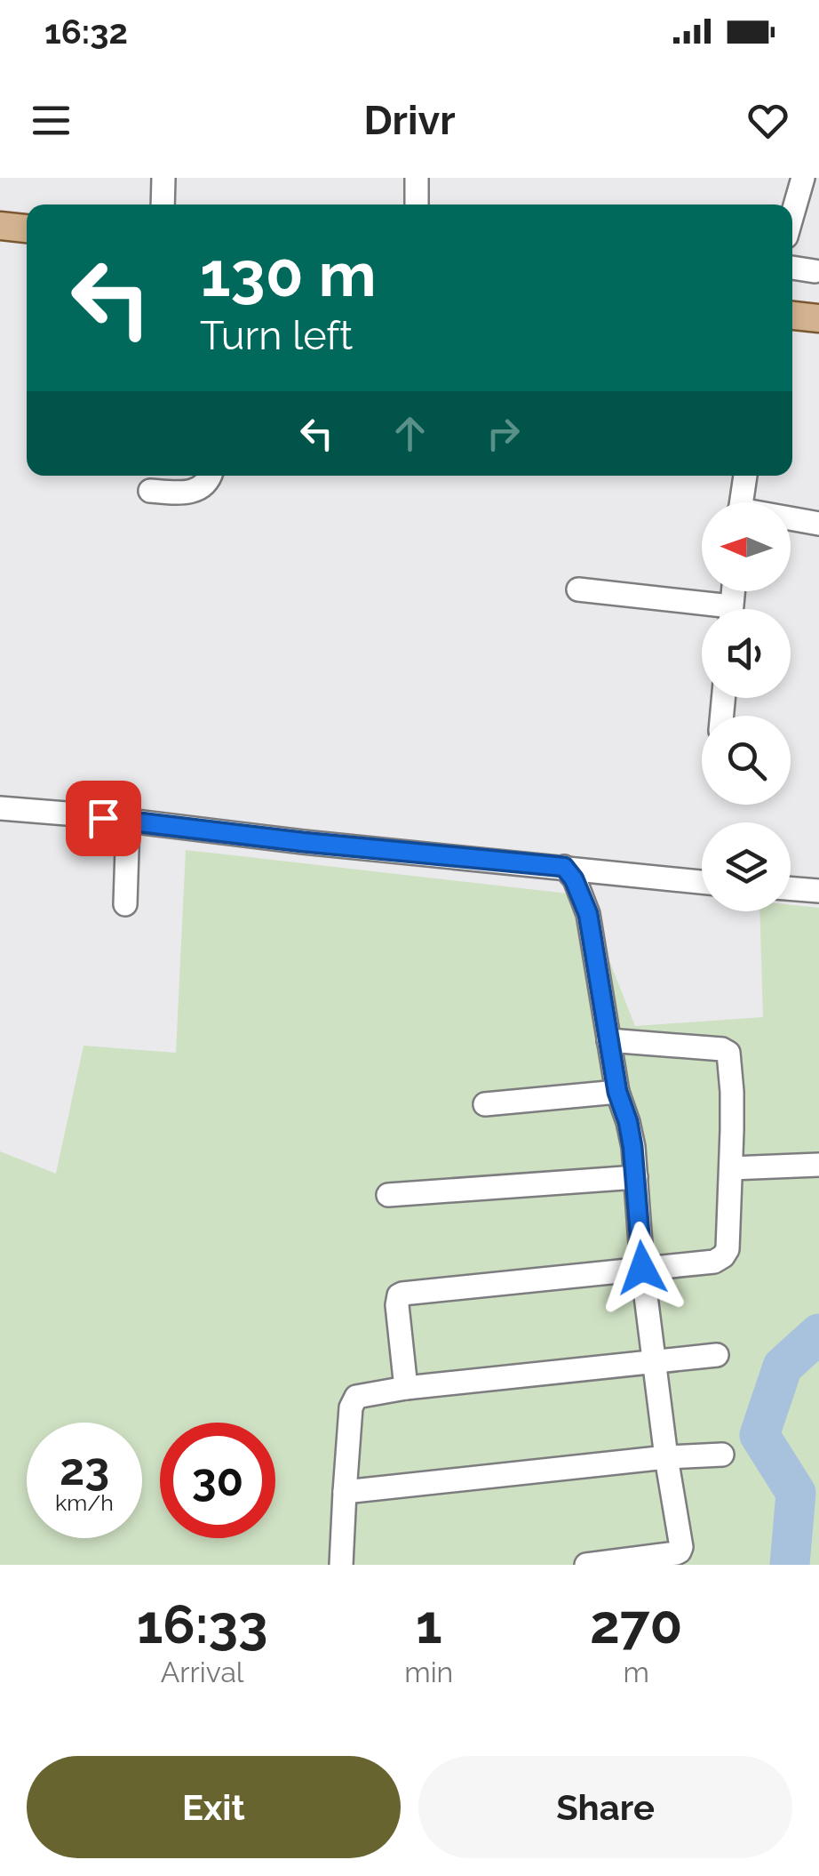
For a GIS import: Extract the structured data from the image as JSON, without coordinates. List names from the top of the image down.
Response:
{
  "north": "left",
  "page": {
    "status": "16:32",
    "header": "Drivr",
    "turn": ["130 m", "Turn left"],
    "speed": "23 km/h",
    "limit": "30",
    "eta": [
      "16:33",
      "Arrival",
      "1",
      "min",
      "270",
      "m"
    ],
    "buttons": ["Exit", "Share"]
  }
}
